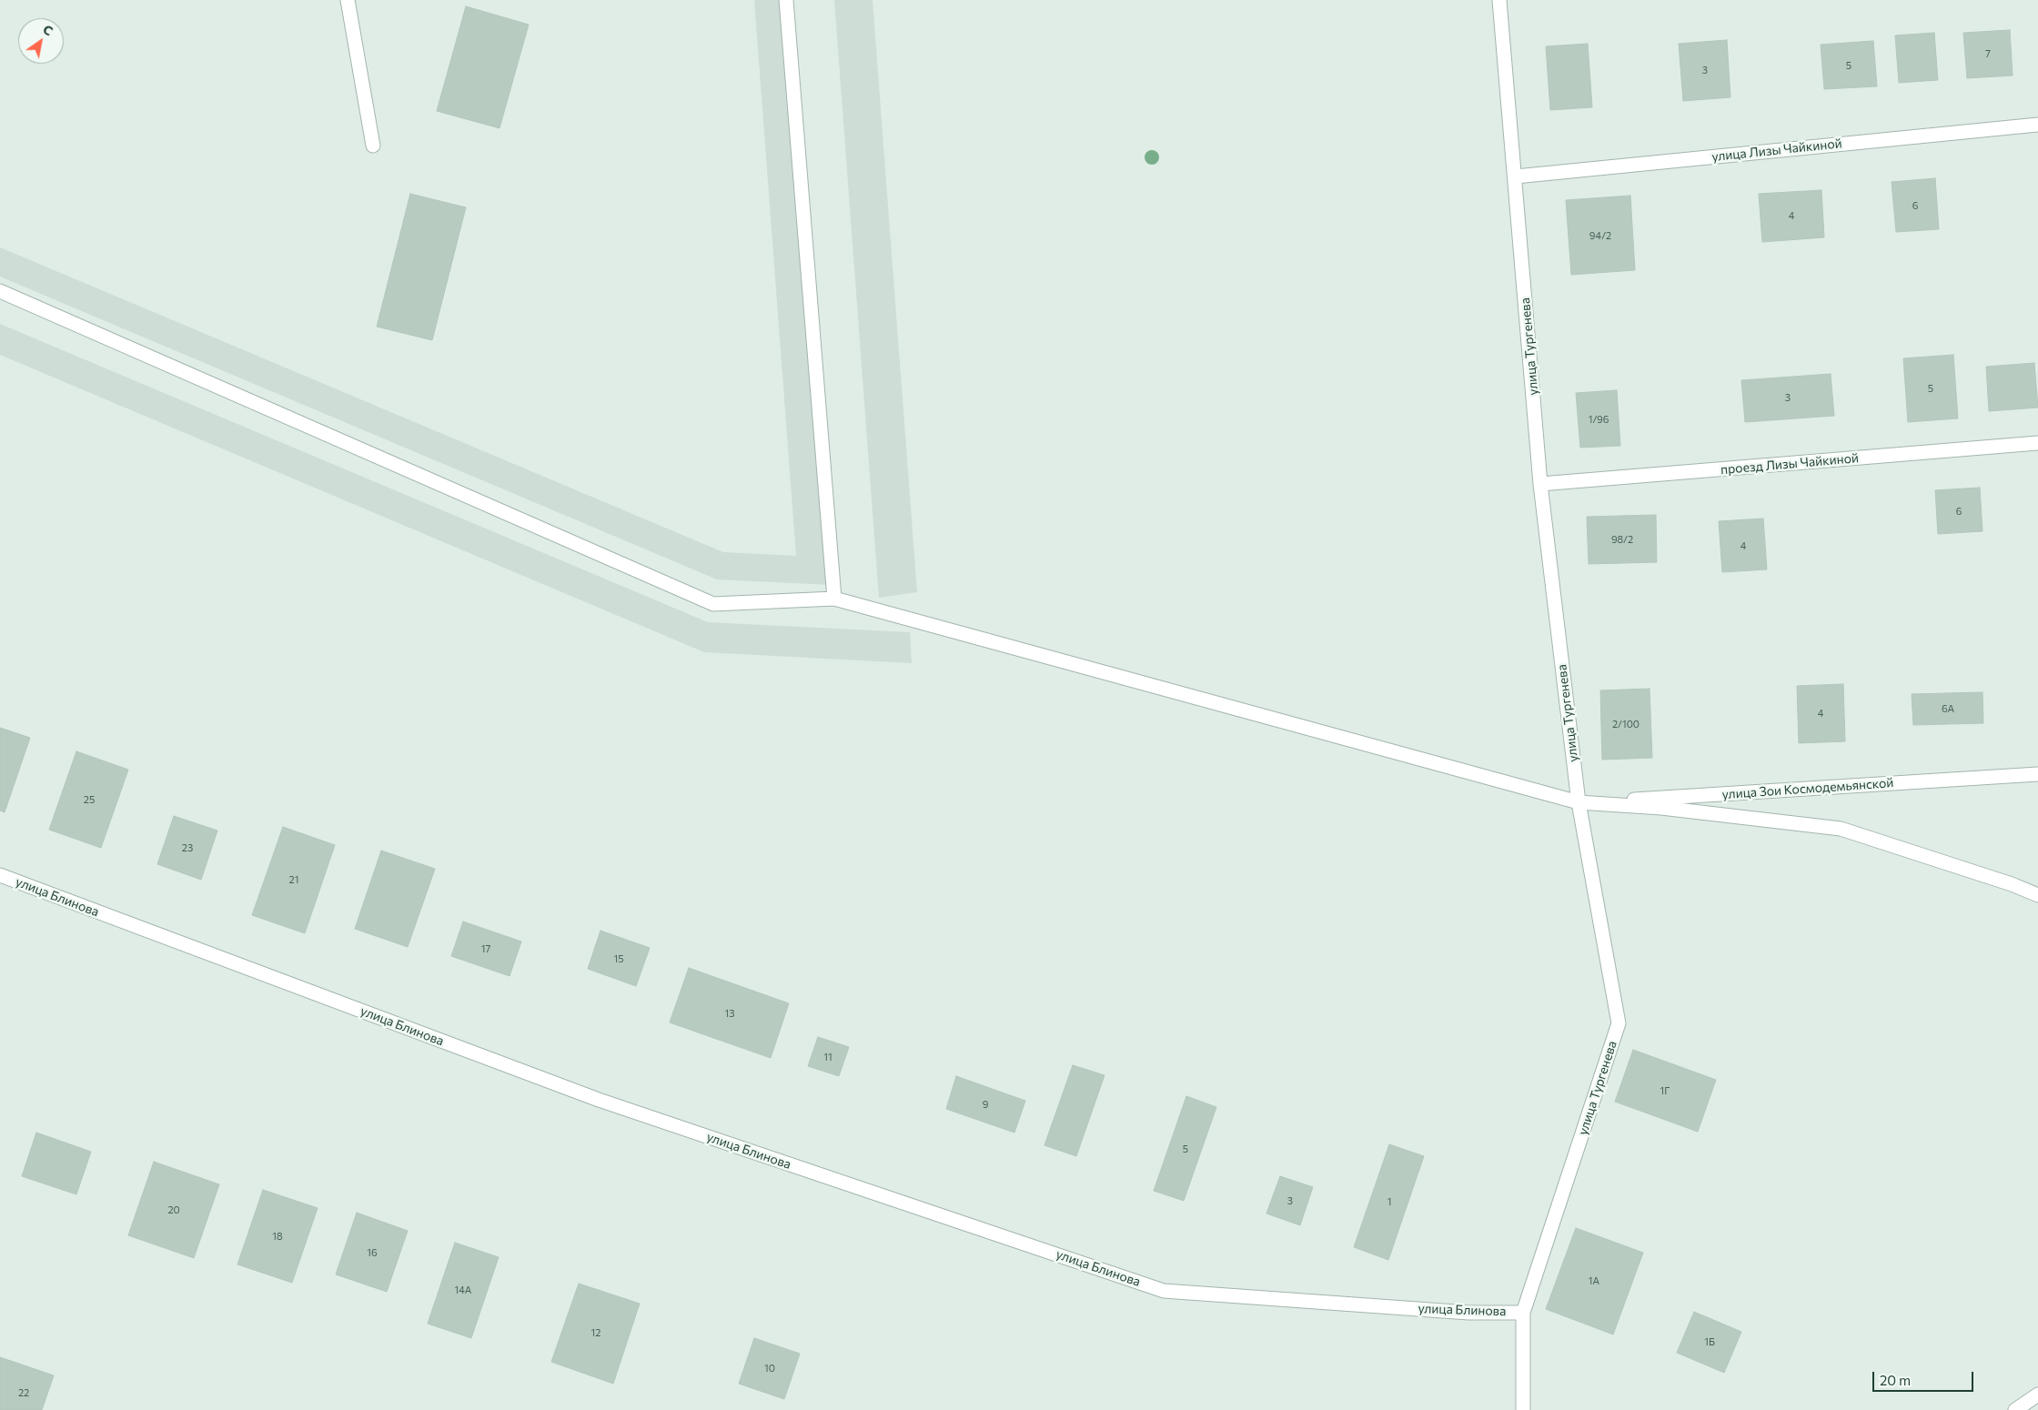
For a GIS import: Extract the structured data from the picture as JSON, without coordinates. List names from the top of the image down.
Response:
{
  "streets": {
    "street": [
      "улица Лизы Чайкиной",
      "улица Тургенева",
      "проезд Лизы Чайкиной",
      "улица Зои Космодемьянской",
      "улица Блинова"
    ]
  },
  "crossings": [
    ["улица Лизы Чайкиной", "улица Тургенева"],
    ["улица Тургенева", "проезд Лизы Чайкиной"],
    ["улица Тургенева", "улица Зои Космодемьянской"],
    ["улица Тургенева", "улица Блинова"]
  ],
  "house_numbers": [
    "7",
    "5",
    "3",
    "6",
    "4",
    "94/2",
    "5",
    "3",
    "1/96",
    "6",
    "98/2",
    "4",
    "6А",
    "4",
    "2/100",
    "25",
    "23",
    "21",
    "17",
    "15",
    "13",
    "11",
    "1Г",
    "9",
    "5",
    "3",
    "1",
    "20",
    "18",
    "16",
    "1А",
    "14А",
    "12",
    "1Б",
    "10",
    "22"
  ],
  "scale_bar": "20 m",
  "north": "top right"
}
